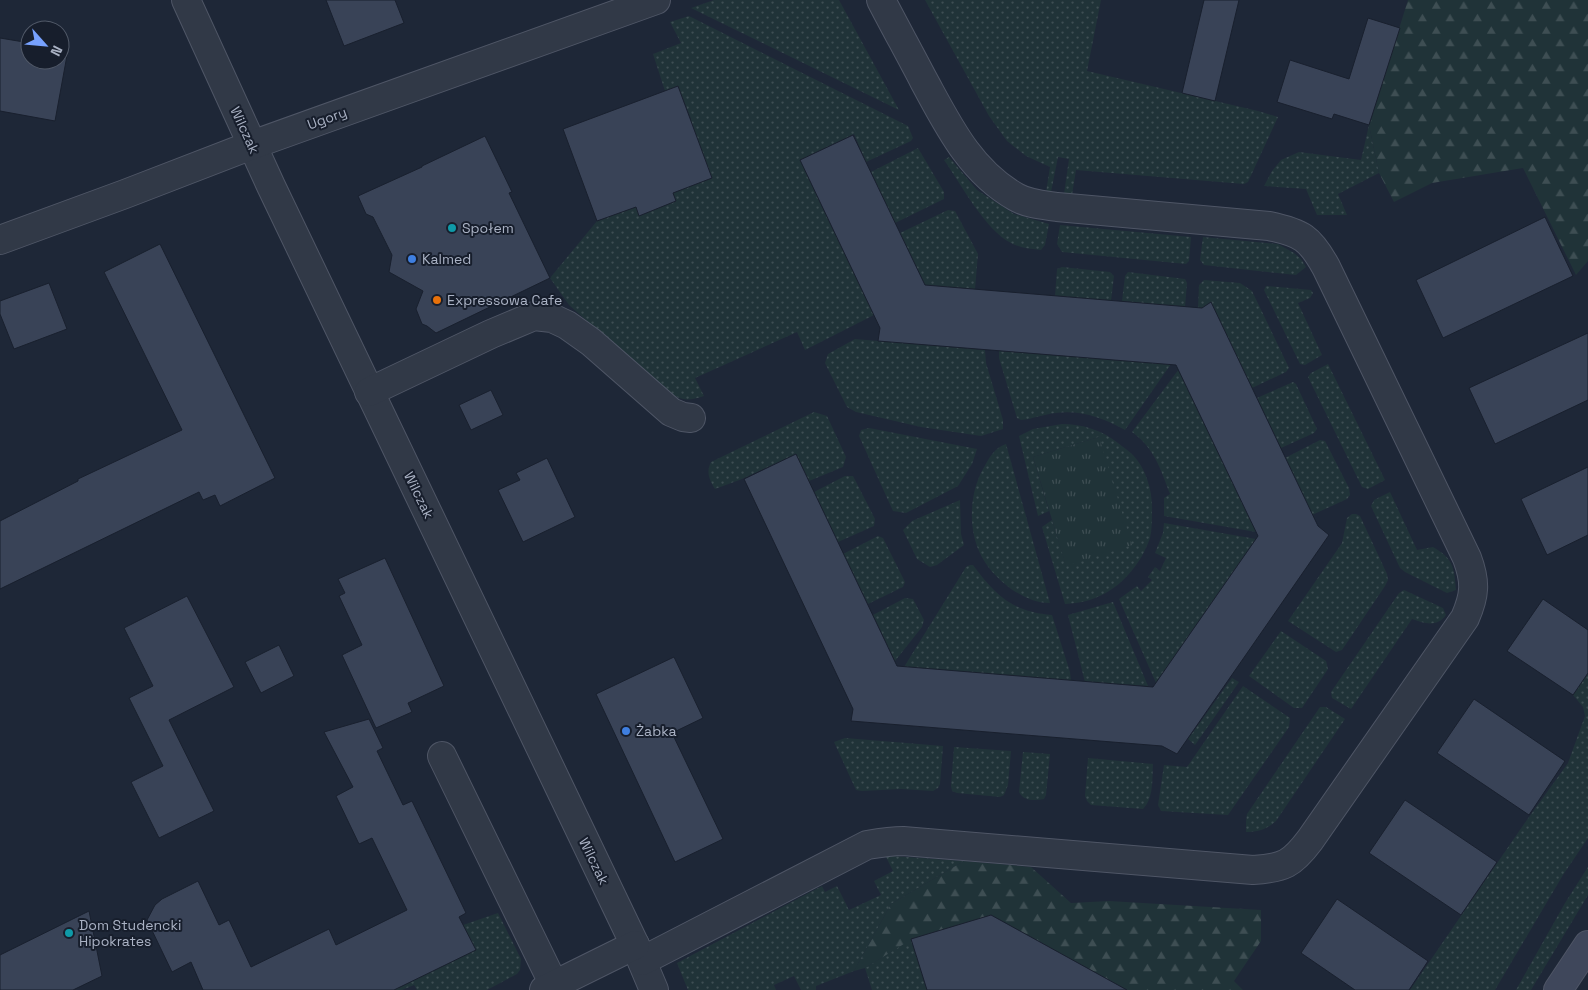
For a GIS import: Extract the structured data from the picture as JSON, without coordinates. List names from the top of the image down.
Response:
{
  "streets": {
    "street": ["Ugory", "Wilczak"]
  },
  "crossings": [
    ["Ugory", "Wilczak"]
  ],
  "places": [
    "Społem",
    "Kalmed",
    "Expressowa Cafe",
    "Żabka",
    "Dom Studencki Hipokrates"
  ],
  "north": "bottom right"
}
